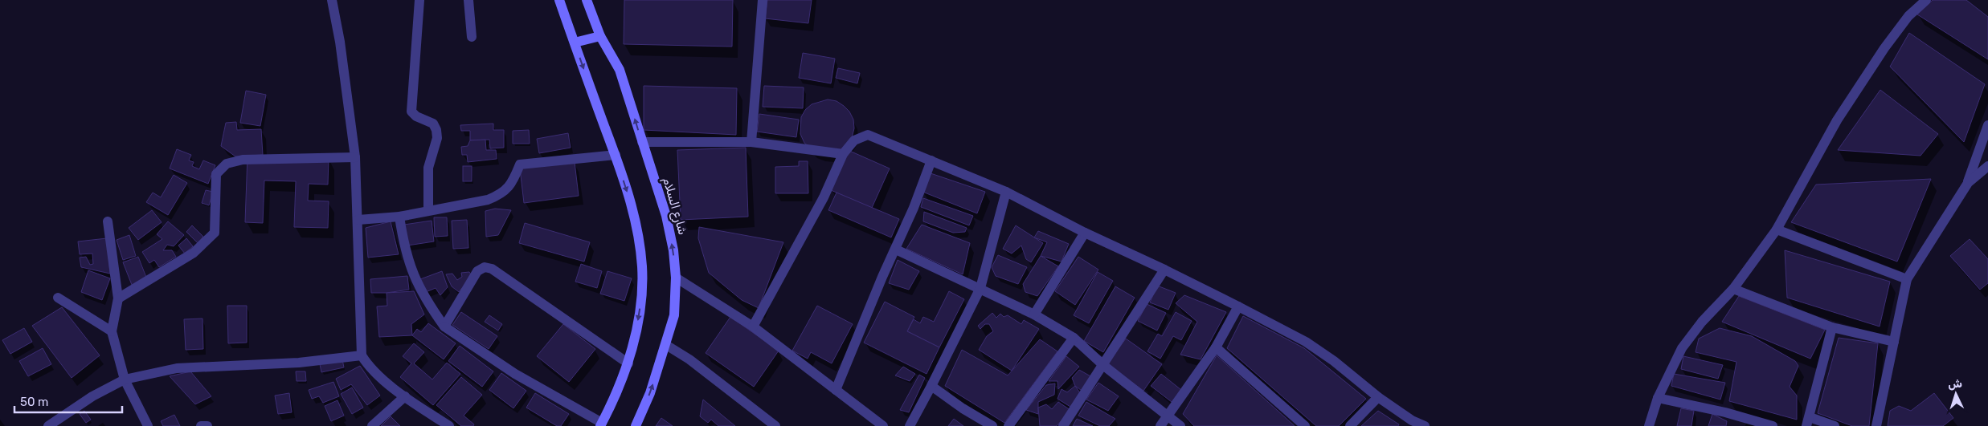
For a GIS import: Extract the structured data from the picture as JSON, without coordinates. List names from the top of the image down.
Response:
{
  "streets": {
    "street": ["شارع السلام"]
  },
  "scale_bar": "50 m",
  "north": "top"
}
